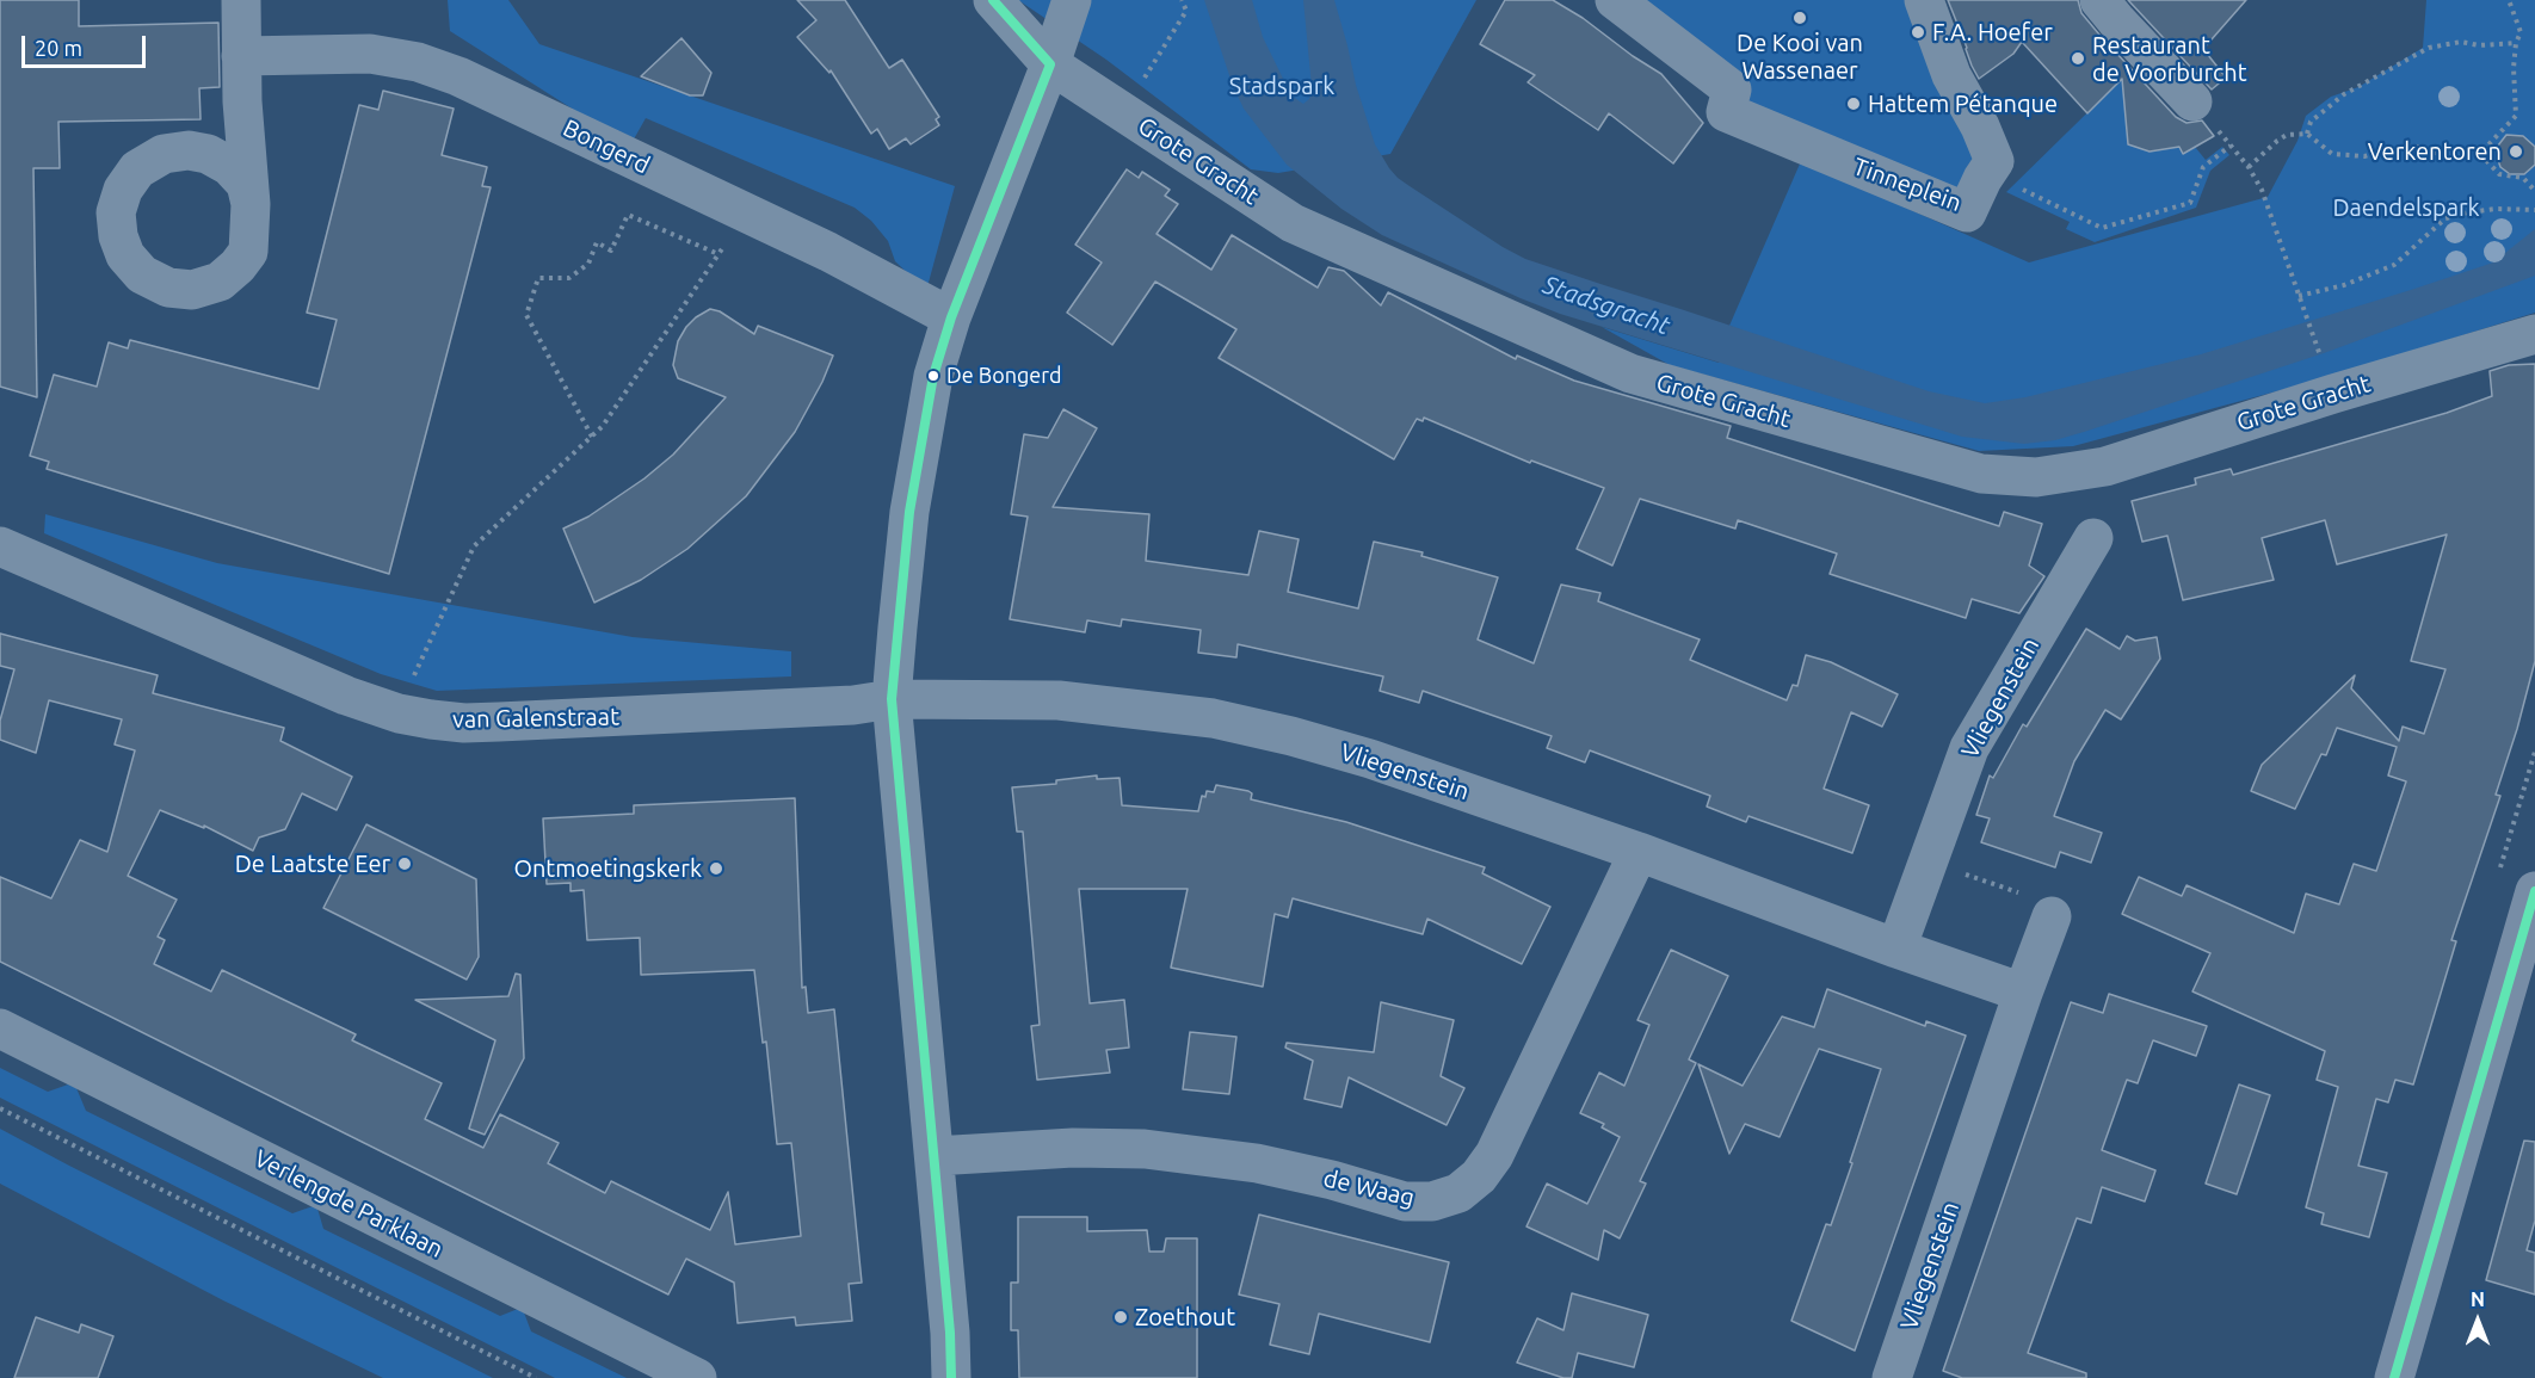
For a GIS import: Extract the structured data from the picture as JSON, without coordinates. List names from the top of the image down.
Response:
{
  "streets": {
    "street": [
      "Bongerd",
      "Grote Gracht",
      "Tinneplein",
      "Vliegenstein",
      "van Galenstraat",
      "de Waag",
      "Verlengde Parklaan"
    ]
  },
  "crossings": [
    ["Vliegenstein", "van Galenstraat"],
    ["Vliegenstein", "de Waag"]
  ],
  "water": ["Stadsgracht"],
  "parks": ["Stadspark", "Daendelspark"],
  "places": [
    "De Kooi van Wassenaer",
    "F.A. Hoefer",
    "Restaurant de Voorburcht",
    "Hattem Pétanque",
    "Verkentoren",
    "De Bongerd",
    "De Laatste Eer",
    "Ontmoetingskerk",
    "Zoethout"
  ],
  "scale_bar": "20 m",
  "north": "top"
}
